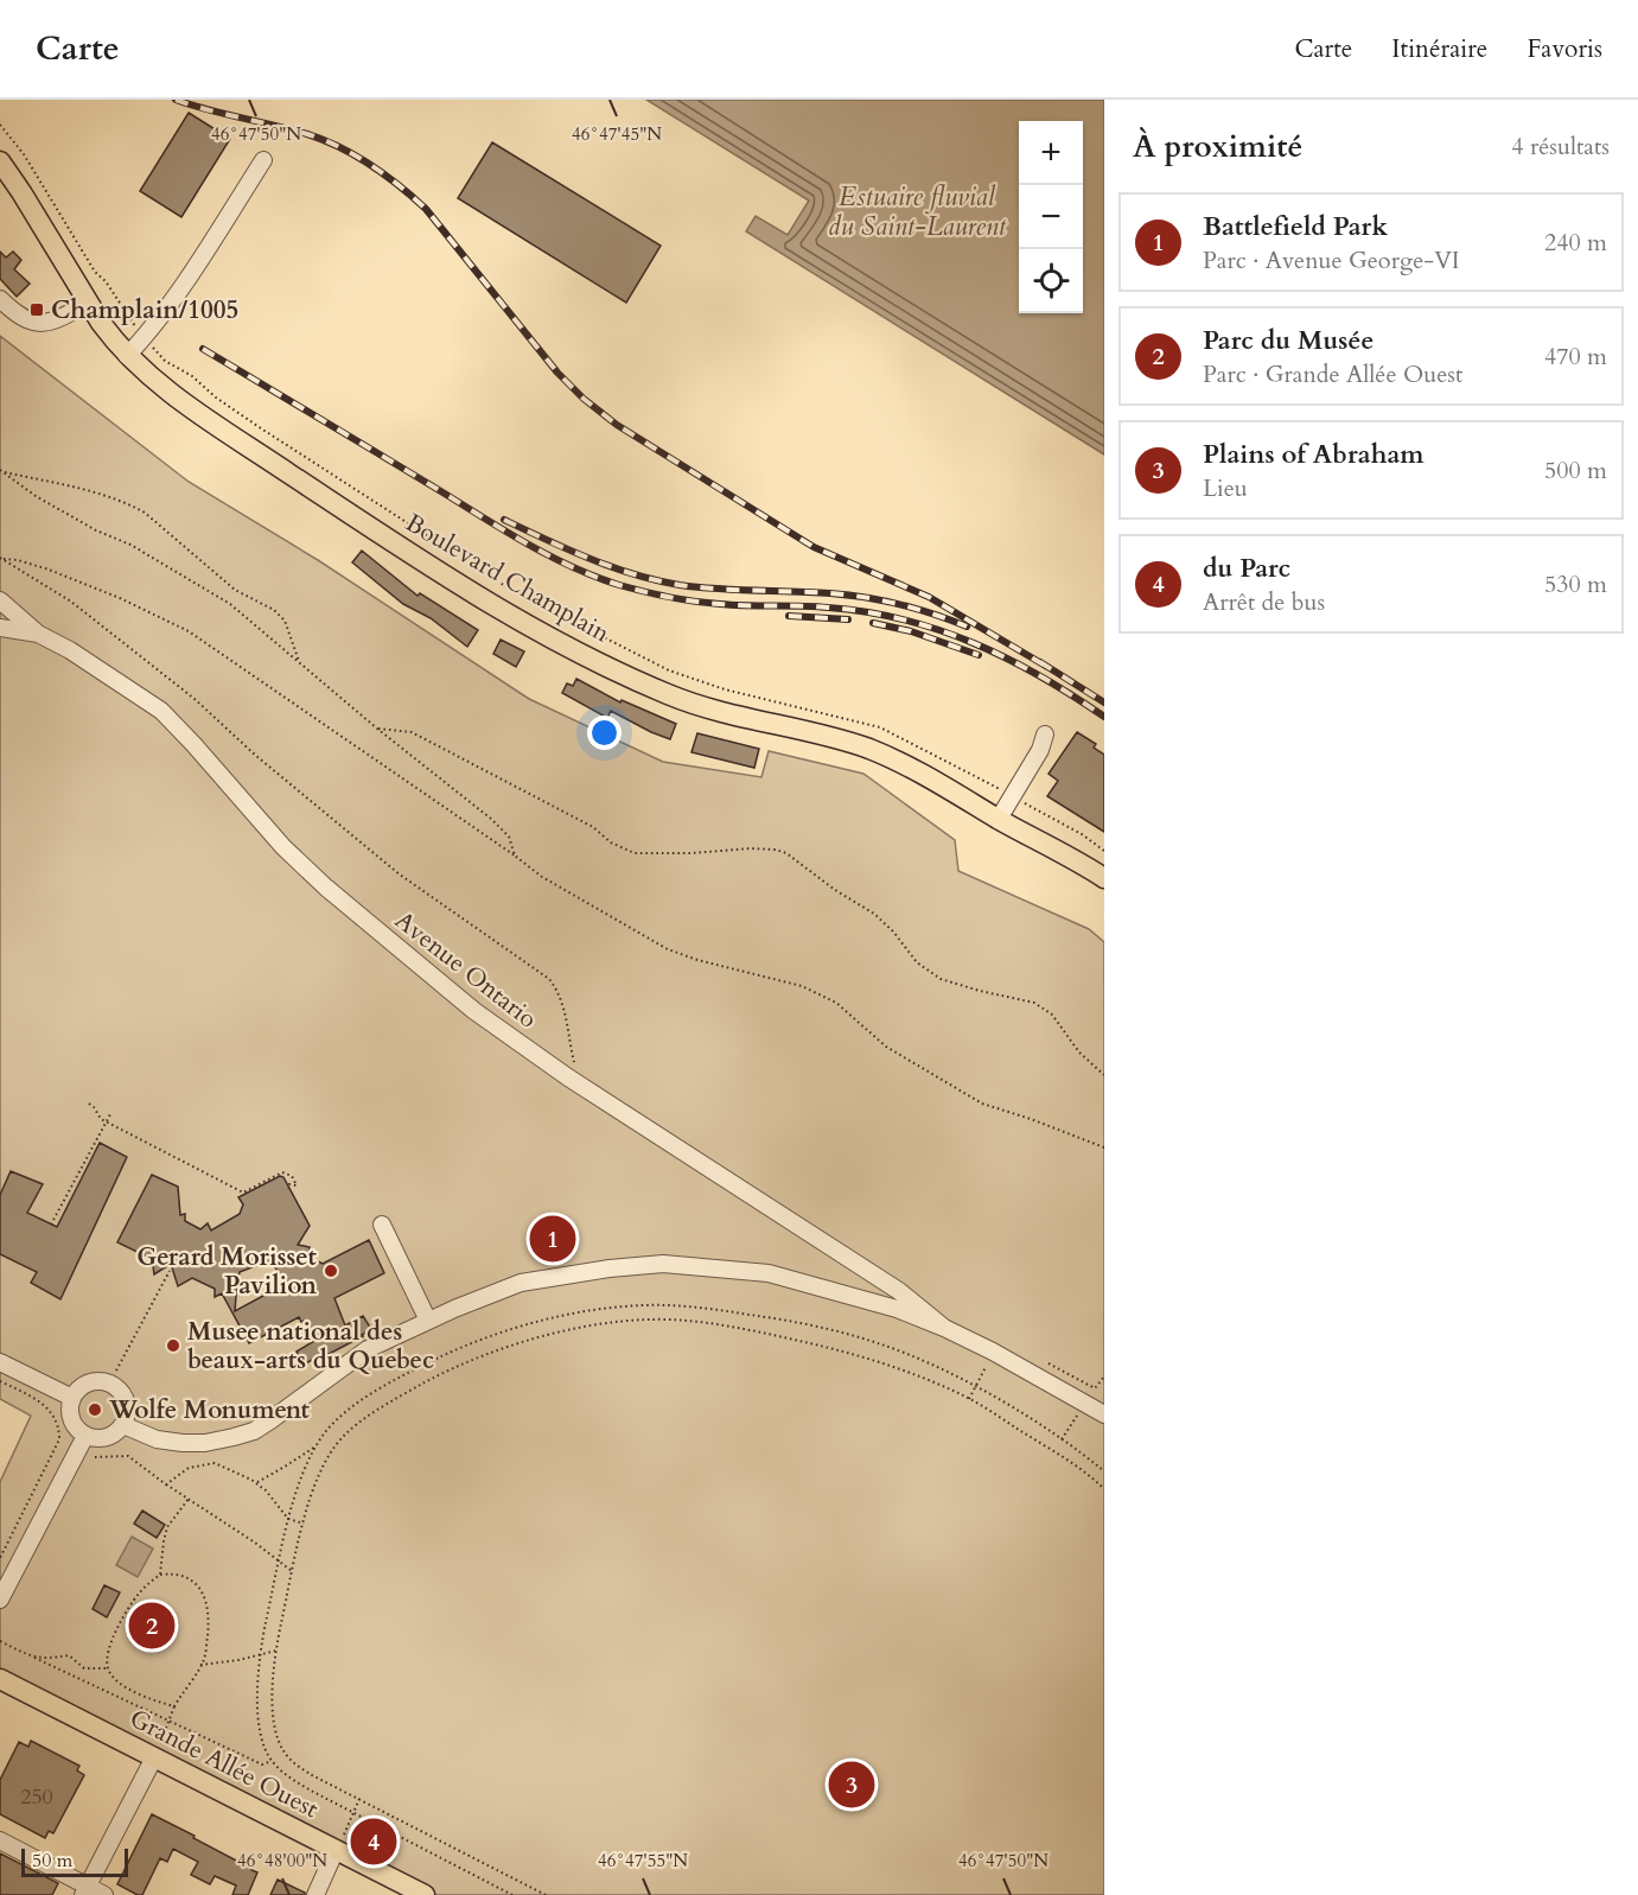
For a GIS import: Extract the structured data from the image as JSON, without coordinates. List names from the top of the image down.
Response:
{
  "streets": {
    "main road": ["Boulevard Champlain", "Grande Allée Ouest"],
    "street": ["Avenue Ontario"]
  },
  "water": ["Estuaire fluvial du Saint-Laurent"],
  "places": {
    "transit": ["Champlain/1005"],
    "other": ["Gerard Morisset Pavilion", "Musee national des beaux-arts du Quebec", "Wolfe Monument"]
  },
  "house_numbers": ["250"],
  "scale_bar": "50 m",
  "page": {
    "header": "Carte",
    "nav": ["Carte", "Itinéraire", "Favoris"],
    "heading": ["À proximité", "4 résultats"],
    "map_buttons": ["+", "−"],
    "list": [
      {
        "mark": "1",
        "name": "Battlefield Park",
        "note": "Parc · Avenue George-VI",
        "value": "240 m"
      },
      {
        "mark": "2",
        "name": "Parc du Musée",
        "note": "Parc · Grande Allée Ouest",
        "value": "470 m"
      },
      {
        "mark": "3",
        "name": "Plains of Abraham",
        "note": "Lieu",
        "value": "500 m"
      },
      {
        "mark": "4",
        "name": "du Parc",
        "note": "Arrêt de bus",
        "value": "530 m"
      }
    ],
    "pins": [
      "1",
      "2",
      "3",
      "4"
    ],
    "scale": "50 m"
  },
  "coordinates": [
    "46°47'50\"N",
    "46°47'45\"N",
    "46°48'00\"N",
    "46°47'55\"N"
  ]
}
